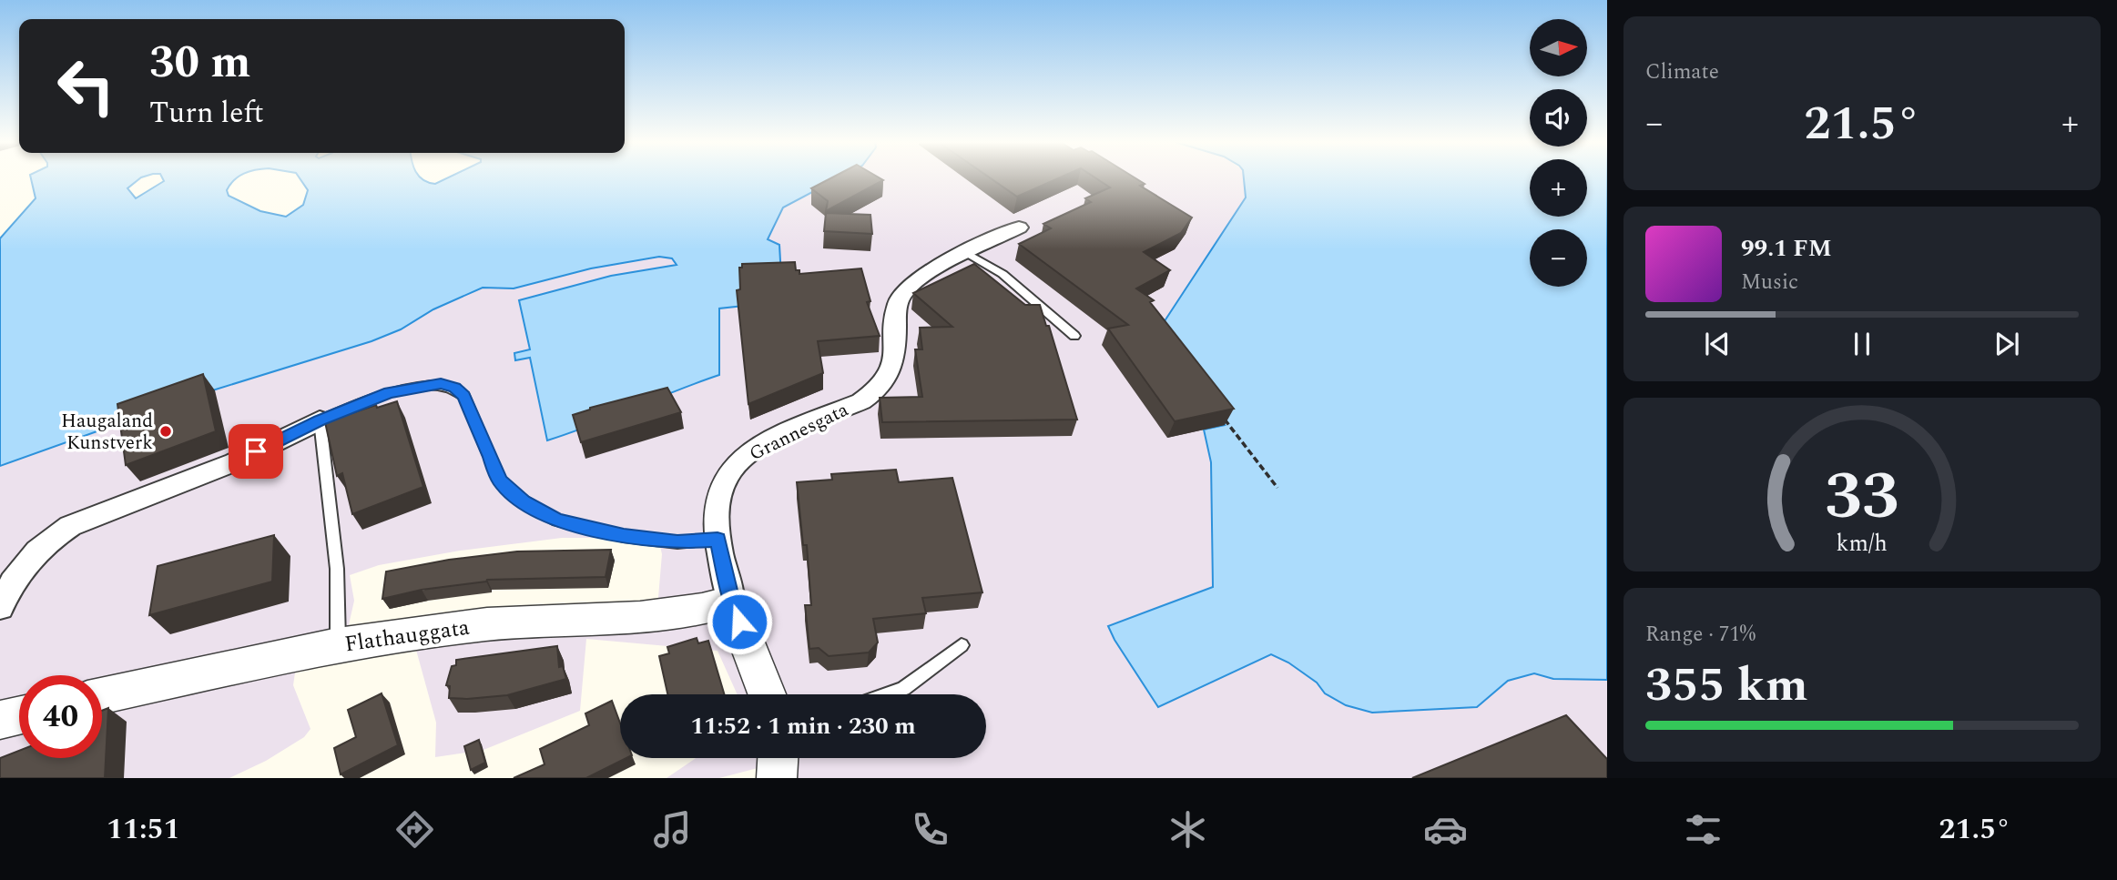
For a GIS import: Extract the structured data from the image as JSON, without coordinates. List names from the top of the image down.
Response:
{
  "streets": {
    "street": ["Grannesgata", "Flathauggata"]
  },
  "crossings": [
    ["Grannesgata", "Flathauggata"]
  ],
  "places": ["Haugaland Kunstverk"],
  "north": "right",
  "page": {
    "tile": [
      "Climate",
      ["Range · 71%", "355 km"]
    ],
    "map_buttons": ["+", "−"],
    "turn": ["30 m", "Turn left"],
    "heat": ["−", "21.5°", "+"],
    "song": ["99.1 FM", "Music"],
    "limit": "40",
    "trip": "11:52 · 1 min · 230 m",
    "tabs": ["11:51", "21.5°"],
    "gauge": ["33", "km/h"]
  }
}
